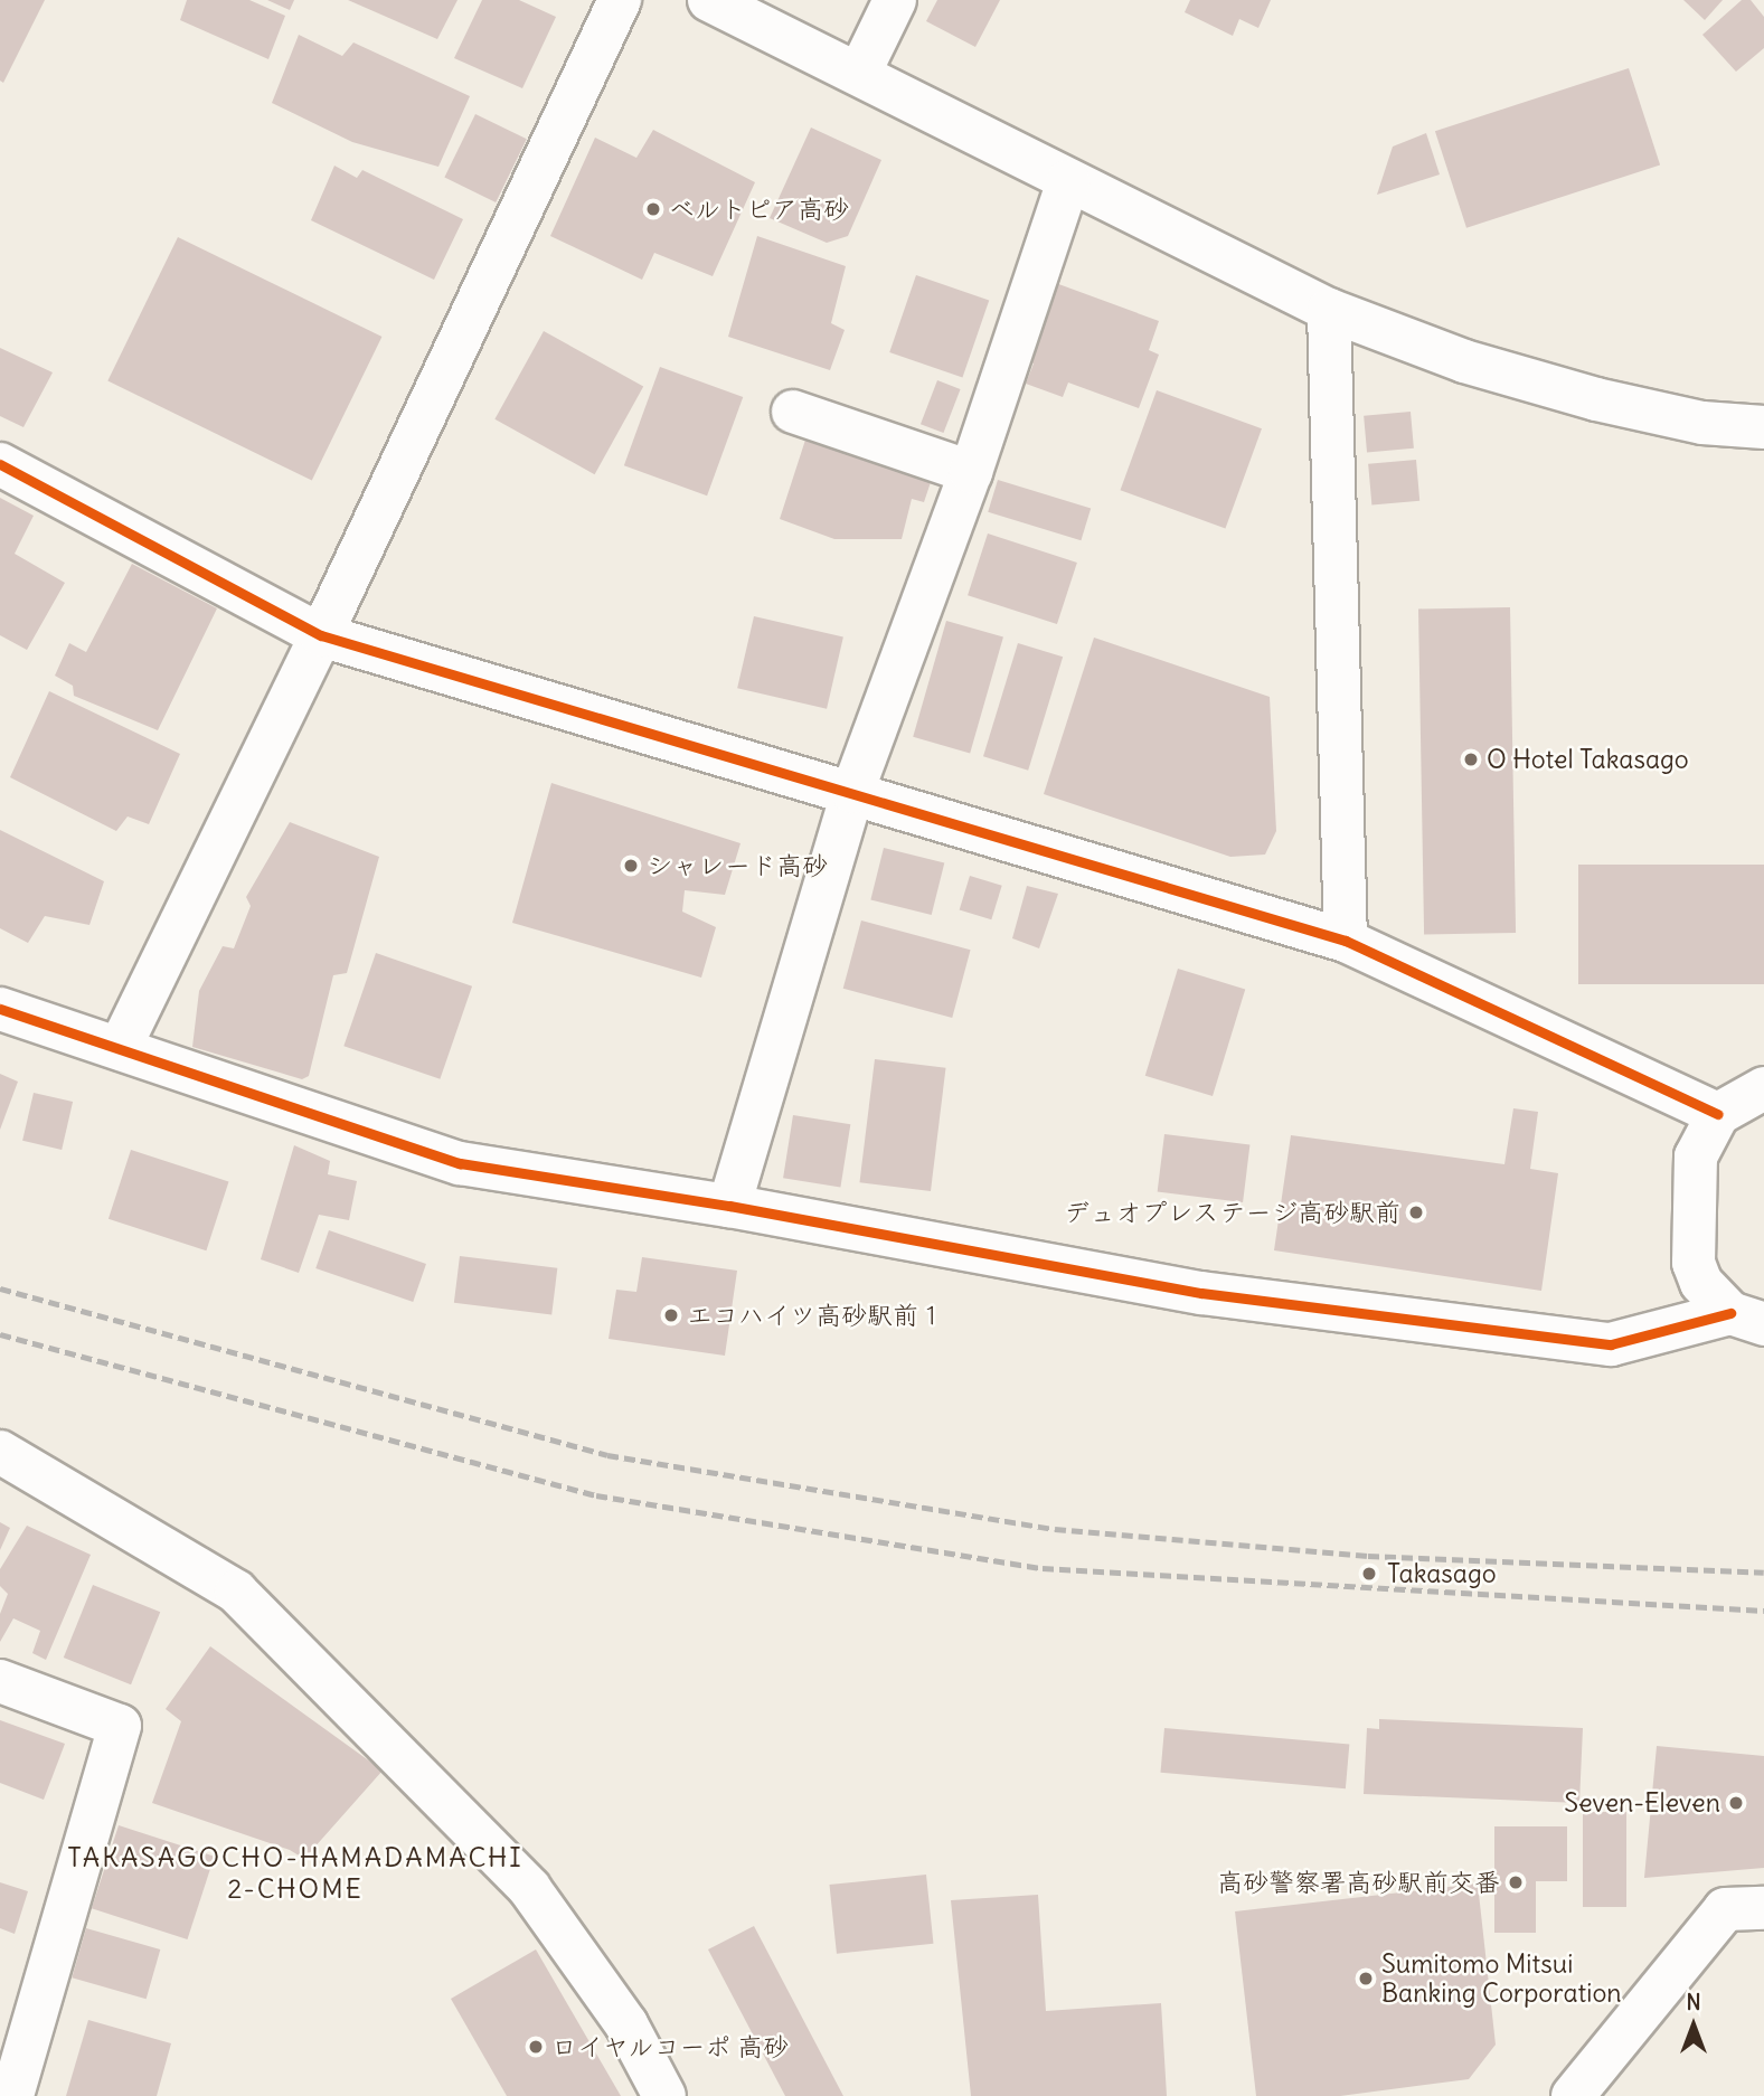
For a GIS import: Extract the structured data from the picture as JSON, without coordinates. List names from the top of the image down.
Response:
{
  "districts": ["TAKASAGOCHO-HAMADAMACHI 2-CHOME"],
  "places": [
    "ベルトピア高砂",
    "O Hotel Takasago",
    "シャレード高砂",
    "デュオプレステージ高砂駅前",
    "エコハイツ高砂駅前１",
    "Takasago",
    "Seven-Eleven",
    "高砂警察署高砂駅前交番",
    "Sumitomo Mitsui Banking Corporation",
    "ロイヤルコーポ 高砂"
  ],
  "north": "top"
}
